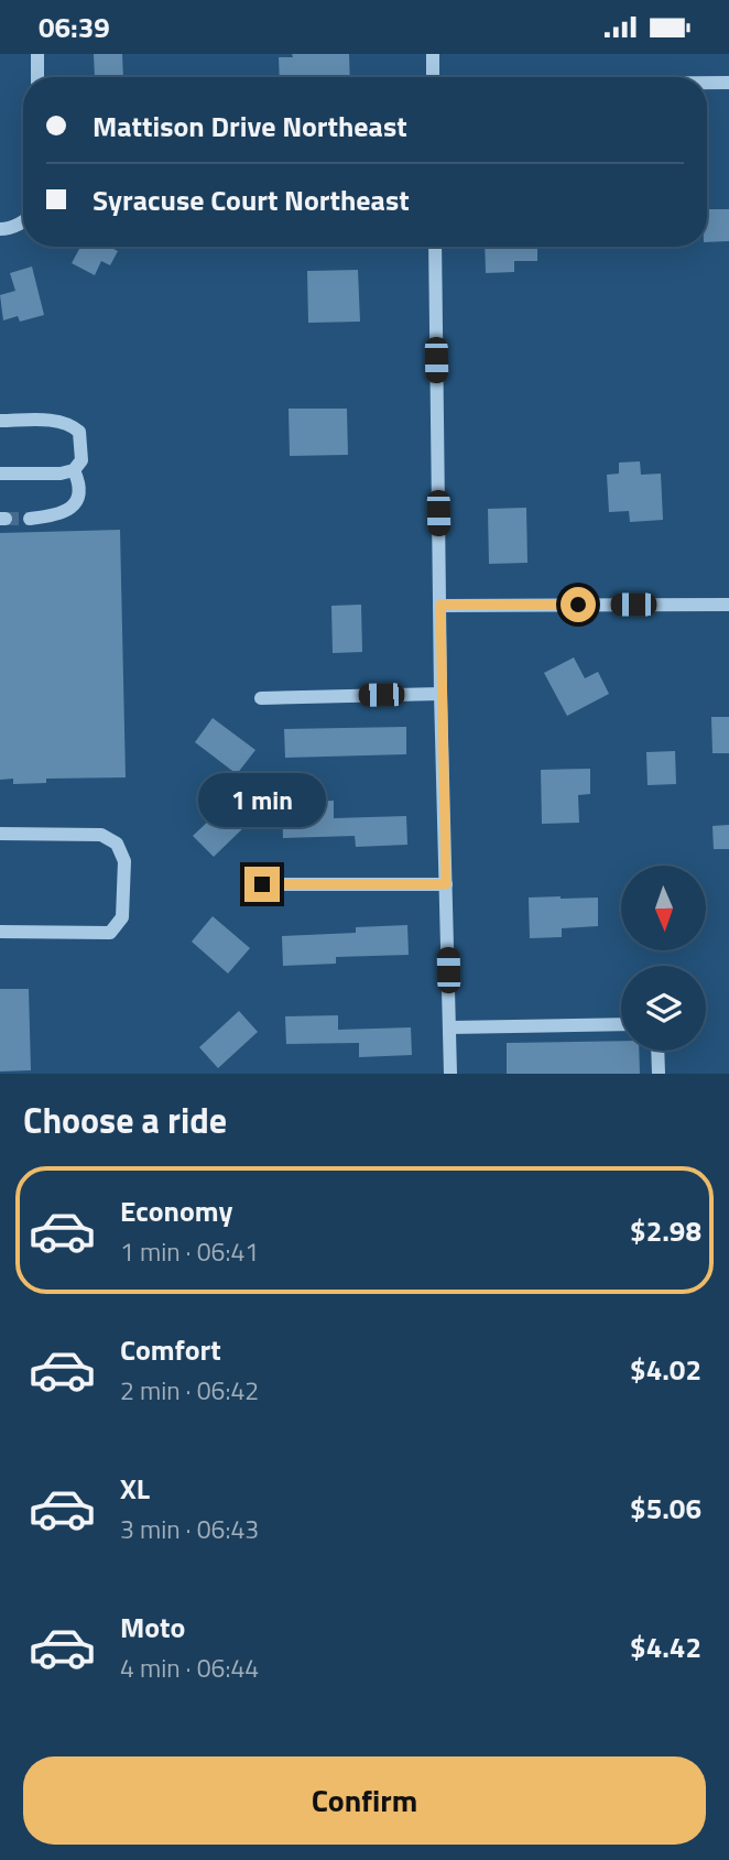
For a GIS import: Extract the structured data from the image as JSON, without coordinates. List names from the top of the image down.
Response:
{
  "north": "bottom",
  "page": {
    "status": "06:39",
    "banner": ["Mattison Drive Northeast", "Syracuse Court Northeast"],
    "bubble": "1 min",
    "heading": "Choose a ride",
    "list": [
      {
        "name": "Economy",
        "note": "1 min · 06:41",
        "value": "$2.98"
      },
      {
        "name": "Comfort",
        "note": "2 min · 06:42",
        "value": "$4.02"
      },
      {
        "name": "XL",
        "note": "3 min · 06:43",
        "value": "$5.06"
      },
      {
        "name": "Moto",
        "note": "4 min · 06:44",
        "value": "$4.42"
      }
    ],
    "buttons": "Confirm"
  }
}
